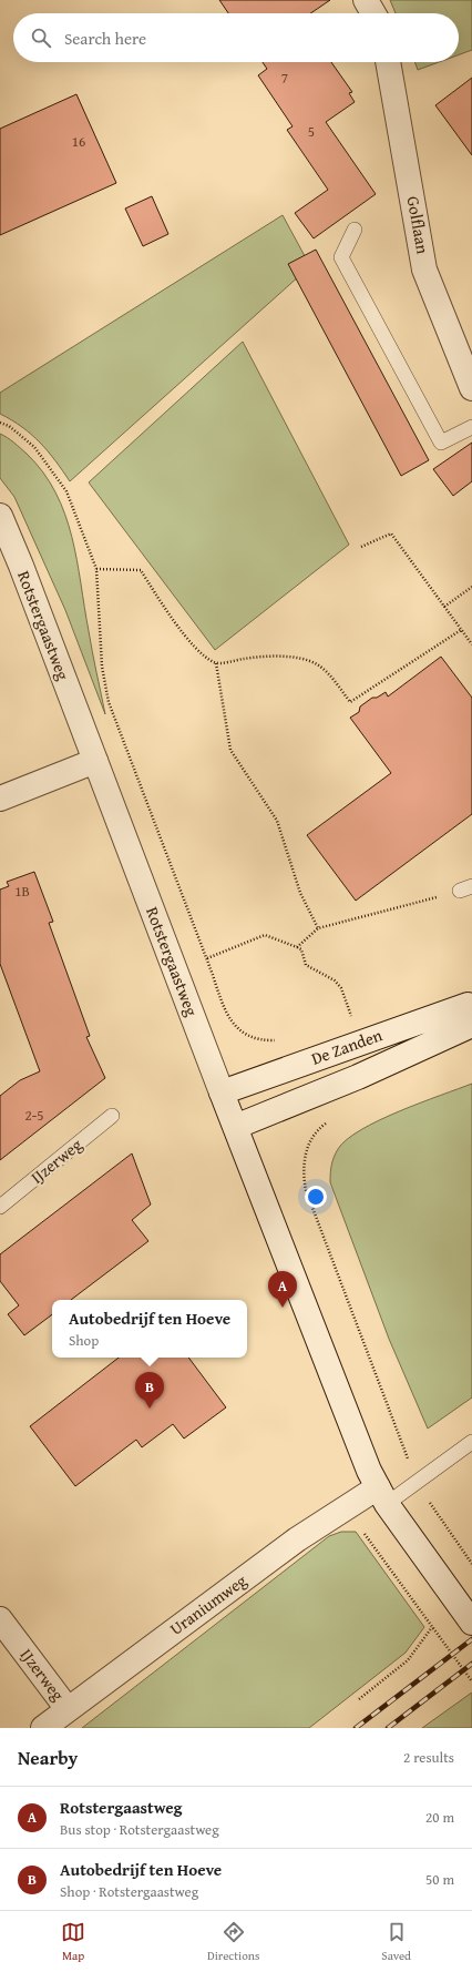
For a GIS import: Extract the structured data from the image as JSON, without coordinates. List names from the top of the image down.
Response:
{
  "streets": {
    "street": [
      "Golflaan",
      "Rotstergaastweg",
      "De Zanden",
      "IJzerweg",
      "Uraniumweg"
    ]
  },
  "crossings": [
    ["Rotstergaastweg", "De Zanden"],
    ["Rotstergaastweg", "Uraniumweg"],
    ["IJzerweg", "Uraniumweg"]
  ],
  "house_numbers": [
    "7",
    "5",
    "16",
    "1B",
    "2-5"
  ],
  "page": {
    "search": "Search here",
    "pins": ["A", "B"],
    "popup": ["Autobedrijf ten Hoeve", "Shop"],
    "heading": ["Nearby", "2 results"],
    "list": [
      {
        "mark": "A",
        "name": "Rotstergaastweg",
        "note": "Bus stop · Rotstergaastweg",
        "value": "20 m"
      },
      {
        "mark": "B",
        "name": "Autobedrijf ten Hoeve",
        "note": "Shop · Rotstergaastweg",
        "value": "50 m"
      }
    ],
    "nav": ["Map", "Directions", "Saved"]
  }
}
